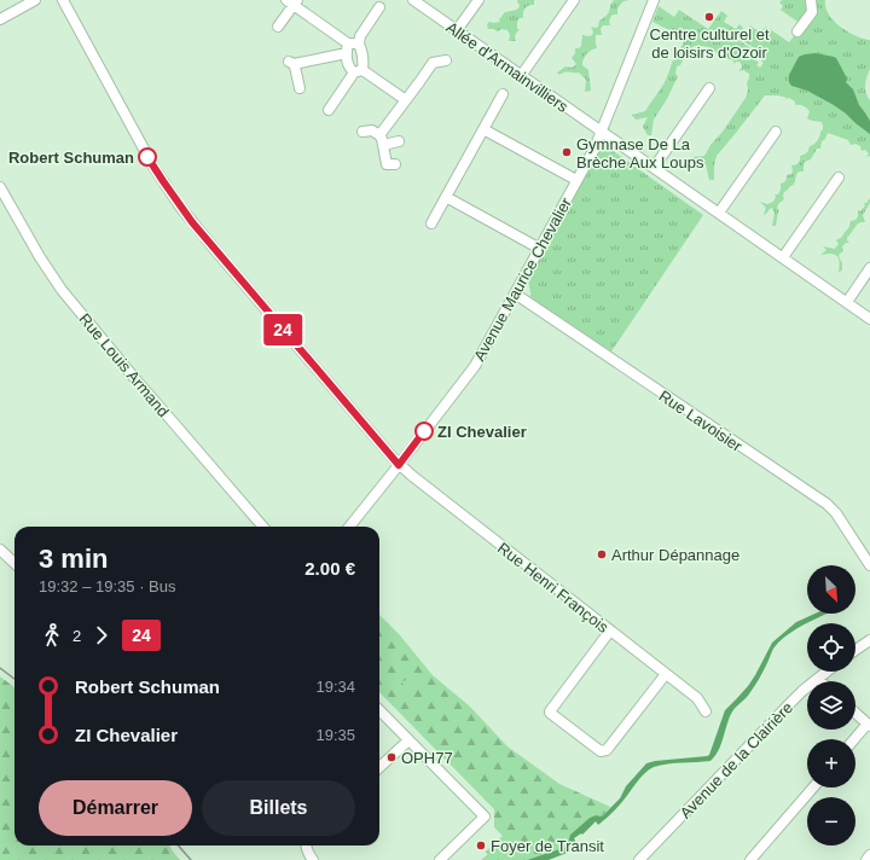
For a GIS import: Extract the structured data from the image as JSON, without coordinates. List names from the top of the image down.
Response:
{
  "streets": {
    "street": [
      "Allée d'Armainvilliers",
      "Avenue Maurice Chevalier",
      "Rue Louis Armand",
      "Rue Lavoisier",
      "Rue Henri François",
      "Avenue de la Clairière"
    ]
  },
  "crossings": [
    ["Allée d'Armainvilliers", "Avenue Maurice Chevalier"],
    ["Avenue Maurice Chevalier", "Rue Lavoisier"],
    ["Avenue Maurice Chevalier", "Rue Henri François"]
  ],
  "places": [
    "Centre culturel et de loisirs d'Ozoir",
    "Gymnase De La Brèche Aux Loups",
    "Robert Schuman",
    "ZI Chevalier",
    "Arthur Dépannage",
    "OPH77",
    "Foyer de Transit"
  ],
  "lines": ["bus line 24"],
  "north": "bottom right",
  "page": {
    "on_map": "24",
    "heading": ["3 min", "19:32 – 19:35 · Bus", "2.00 €"],
    "map_buttons": ["+", "−"],
    "legs": ["2", "24"],
    "list": [
      {
        "name": "Robert Schuman",
        "value": "19:34"
      },
      {
        "name": "ZI Chevalier",
        "value": "19:35"
      }
    ],
    "buttons": ["Démarrer", "Billets"]
  }
}
